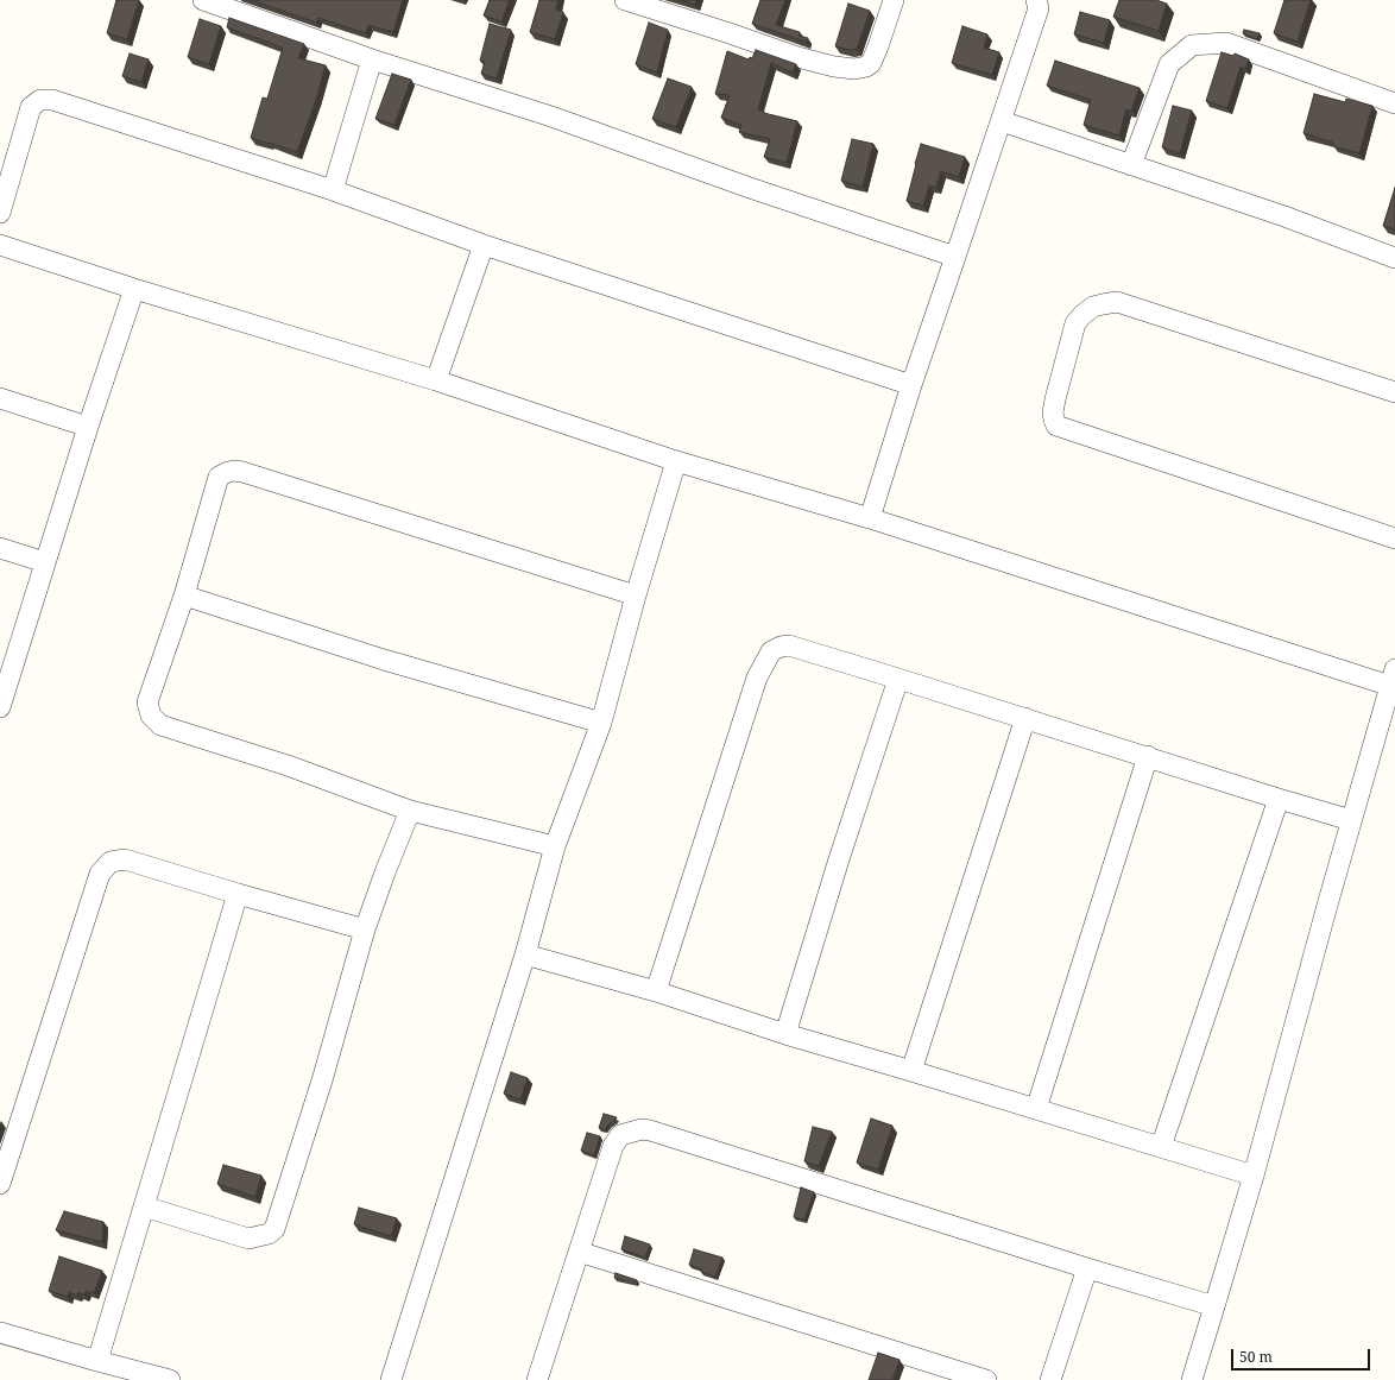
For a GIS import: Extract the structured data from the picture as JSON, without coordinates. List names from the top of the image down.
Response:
{
  "scale_bar": "50 m"
}
